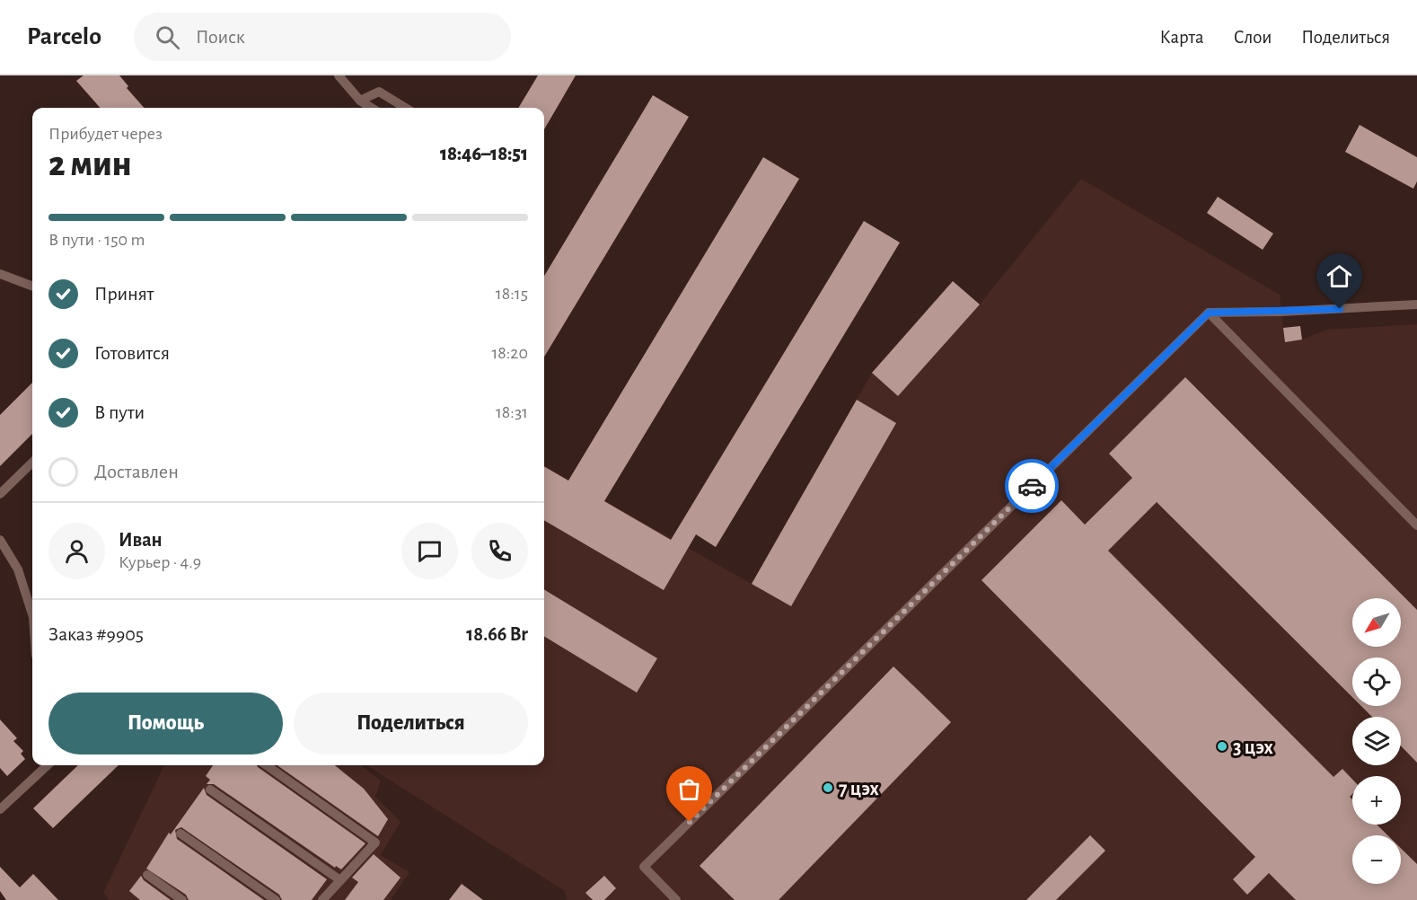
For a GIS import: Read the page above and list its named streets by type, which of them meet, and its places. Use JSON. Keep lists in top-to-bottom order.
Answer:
{
  "places": ["3 цэх", "7 цэх"],
  "north": "bottom left",
  "page": {
    "header": "Parcelo",
    "search": "Поиск",
    "nav": ["Карта", "Слои", "Поделиться"],
    "heading": ["2 мин", "Прибудет через", "18:46–18:51"],
    "panel": [
      "Иван",
      "Курьер · 4.9",
      "Заказ #9905",
      "18.66 Br"
    ],
    "bar": "В пути · 150 m",
    "list": [
      ["Принят", "18:15"],
      ["Готовится", "18:20"],
      ["В пути", "18:31"],
      "Доставлен"
    ],
    "map_buttons": ["+", "−"],
    "buttons": ["Помощь", "Поделиться"]
  }
}
